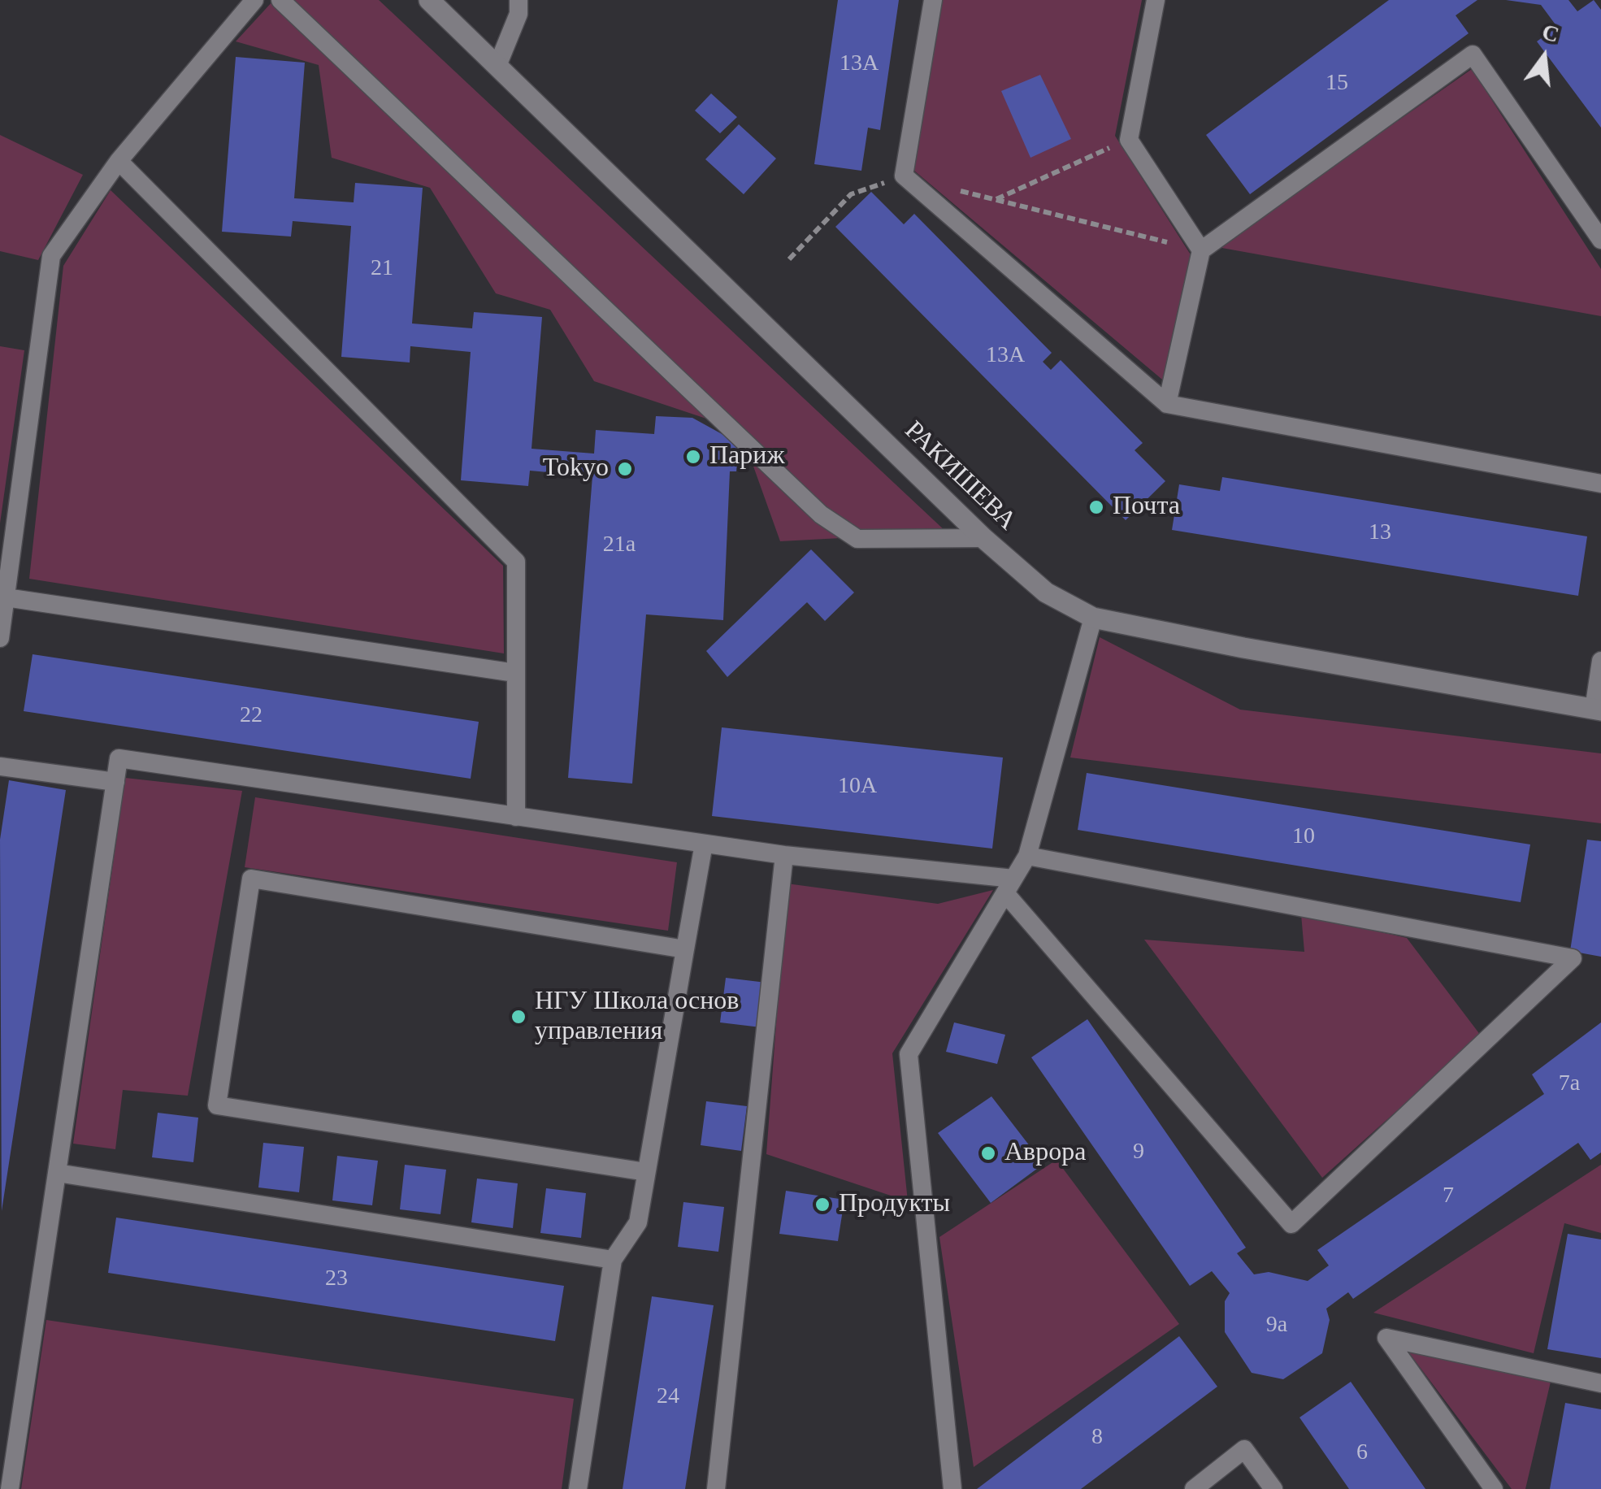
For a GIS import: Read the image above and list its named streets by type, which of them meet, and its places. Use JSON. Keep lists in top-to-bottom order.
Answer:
{
  "streets": {
    "street": ["РАКИШЕВА"]
  },
  "places": [
    "Париж",
    "Tokyo",
    "Почта",
    "НГУ Школа основ управления",
    "Аврора",
    "Продукты"
  ],
  "house_numbers": [
    "13А",
    "15",
    "21",
    "13А",
    "13",
    "21а",
    "22",
    "10А",
    "10",
    "7а",
    "9",
    "7",
    "23",
    "9а",
    "24",
    "8",
    "6"
  ],
  "north": "top"
}
